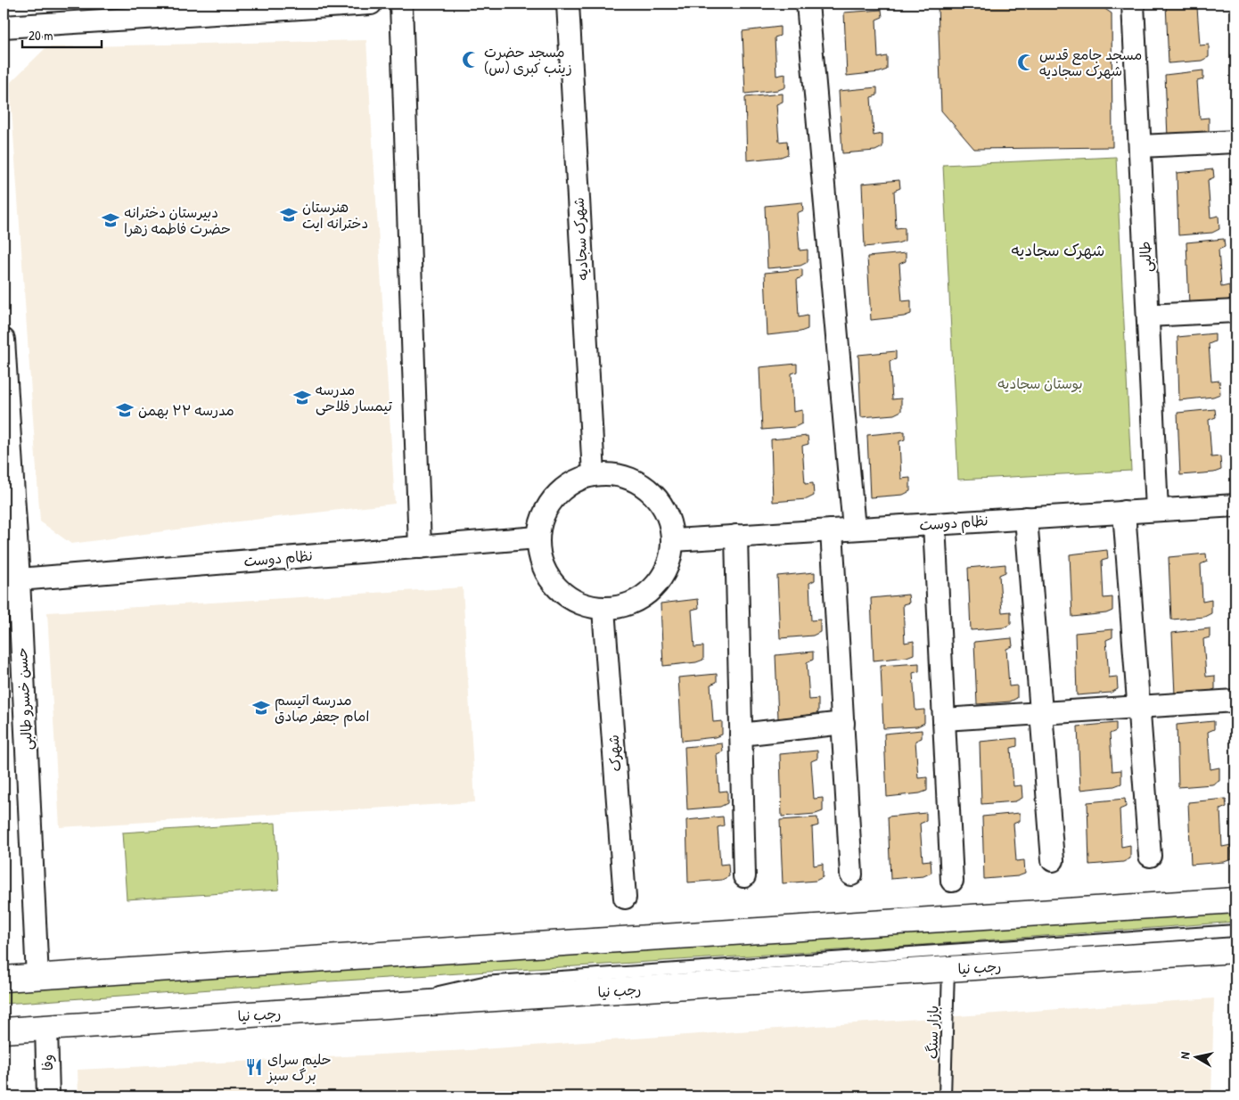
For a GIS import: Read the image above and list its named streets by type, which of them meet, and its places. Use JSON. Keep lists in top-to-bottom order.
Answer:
{
  "streets": {
    "main road": ["رجب نیا"],
    "street": [
      "شهرک سجادیه",
      "طالبی",
      "نظام دوست",
      "حسن خسرو طالبی",
      "شهرک",
      "وفا"
    ],
    "lane": ["بازار سنگ"]
  },
  "crossings": [
    ["شهرک سجادیه", "نظام دوست"],
    ["شهرک سجادیه", "شهرک"],
    ["طالبی", "نظام دوست"],
    ["نظام دوست", "حسن خسرو طالبی"],
    ["نظام دوست", "شهرک"],
    ["رجب نیا", "بازار سنگ"],
    ["رجب نیا", "وفا"]
  ],
  "districts": ["شهرک سجادیه"],
  "parks": ["بوستان سجادیه"],
  "places": {
    "mosque": ["مسجد حضرت زینب کبری (س)", "مسجد جامع قدس شهرک سجادیه"],
    "school or university": [
      "هنرستان دخترانه ایت",
      "دبیرستان دخترانه حضرت فاطمه زهرا",
      "مدرسه تیمسار فلاحی",
      "مدرسه ۲۲ بهمن",
      "مدرسه اتیسم امام جعفر صادق"
    ],
    "restaurant": ["حلیم سرای برگ سبز"]
  },
  "scale_bar": "20 m",
  "north": "left"
}
